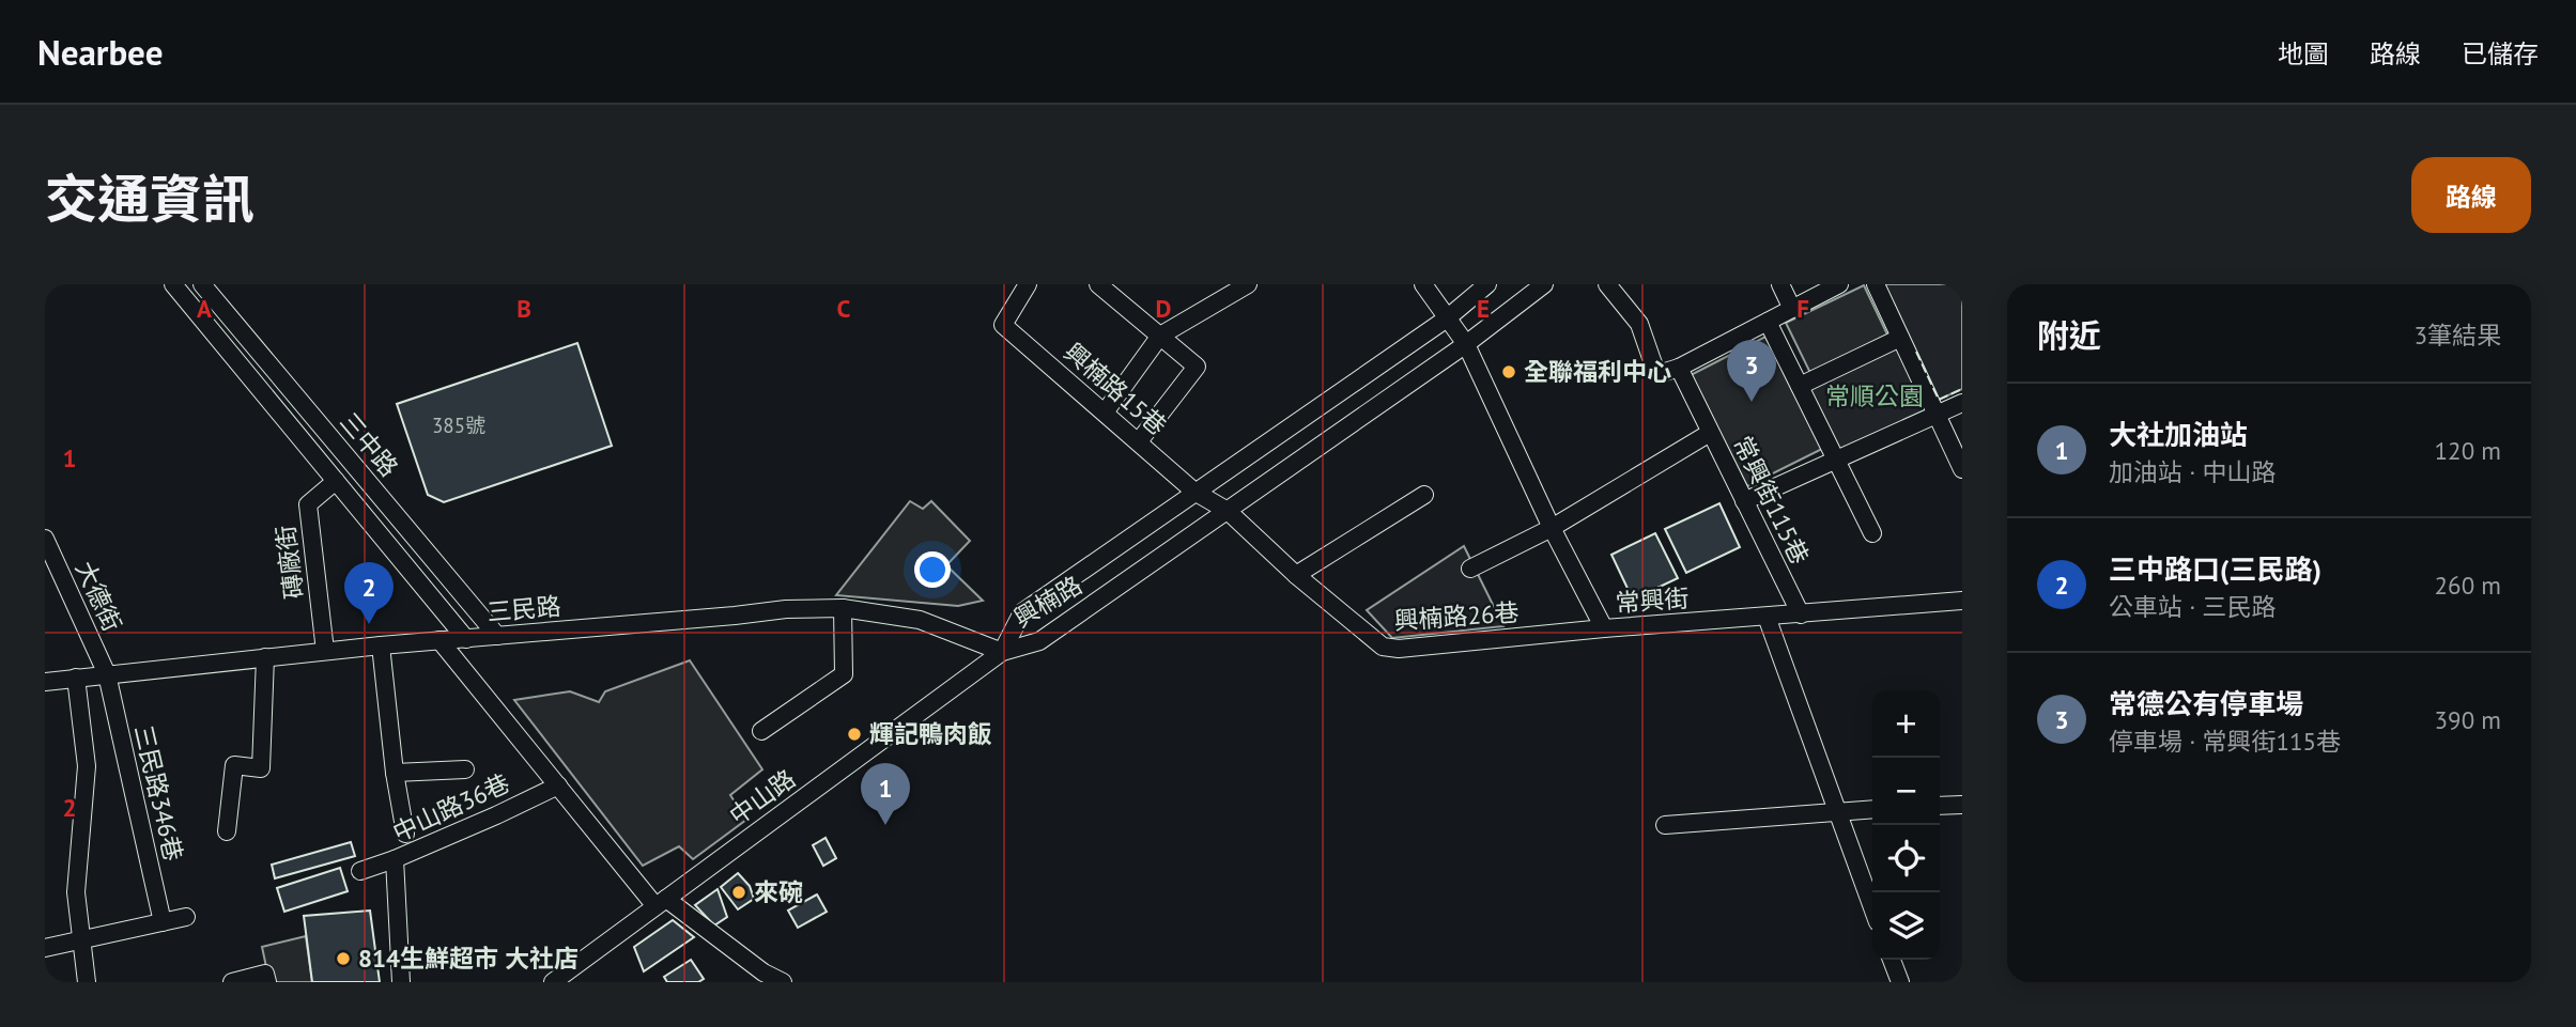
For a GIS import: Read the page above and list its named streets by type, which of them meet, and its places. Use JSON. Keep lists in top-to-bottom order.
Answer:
{
  "streets": {
    "street": [
      "興楠路15巷",
      "三中路",
      "常興街115巷",
      "磚廠街",
      "大德街",
      "常興街",
      "興楠路",
      "三民路",
      "興楠路26巷",
      "三民路346巷",
      "中山路",
      "中山路36巷"
    ]
  },
  "crossings": [
    ["興楠路15巷", "興楠路"],
    ["興楠路15巷", "興楠路26巷"],
    ["三中路", "三民路"],
    ["常興街115巷", "常興街"],
    ["磚廠街", "三民路"],
    ["大德街", "三民路"],
    ["大德街", "三民路346巷"],
    ["常興街", "興楠路"],
    ["常興街", "興楠路26巷"],
    ["興楠路", "三民路"],
    ["興楠路", "興楠路26巷"],
    ["興楠路", "中山路"],
    ["三民路", "三民路346巷"],
    ["三民路", "中山路"]
  ],
  "parks": ["常順公園"],
  "places": [
    "全聯福利中心",
    "輝記鴨肉飯",
    "來碗",
    "814生鮮超市 大社店"
  ],
  "house_numbers": ["385號"],
  "page": {
    "header": "Nearbee",
    "nav": ["地圖", "路線", "已儲存"],
    "title": "交通資訊",
    "buttons": "路線",
    "heading": ["附近", "3筆結果"],
    "pins": ["3", "2", "1"],
    "list": [
      {
        "mark": "1",
        "name": "大社加油站",
        "note": "加油站 · 中山路",
        "value": "120 m"
      },
      {
        "mark": "2",
        "name": "三中路口(三民路)",
        "note": "公車站 · 三民路",
        "value": "260 m"
      },
      {
        "mark": "3",
        "name": "常德公有停車場",
        "note": "停車場 · 常興街115巷",
        "value": "390 m"
      }
    ],
    "map_buttons": ["+", "−"]
  },
  "grid": {
    "columns": [
      "A",
      "B",
      "C",
      "D",
      "E",
      "F"
    ],
    "rows": ["1", "2"]
  }
}
